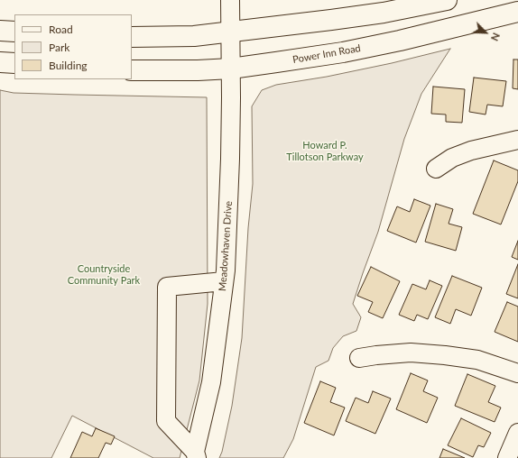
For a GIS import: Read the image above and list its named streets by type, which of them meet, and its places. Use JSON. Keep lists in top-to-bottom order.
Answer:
{
  "streets": {
    "main road": ["Power Inn Road"],
    "street": ["Meadowhaven Drive"]
  },
  "crossings": [
    ["Power Inn Road", "Meadowhaven Drive"]
  ],
  "parks": ["Howard P. Tillotson Parkway", "Countryside Community Park"],
  "legend": ["Road", "Park", "Building"],
  "north": "bottom right"
}
